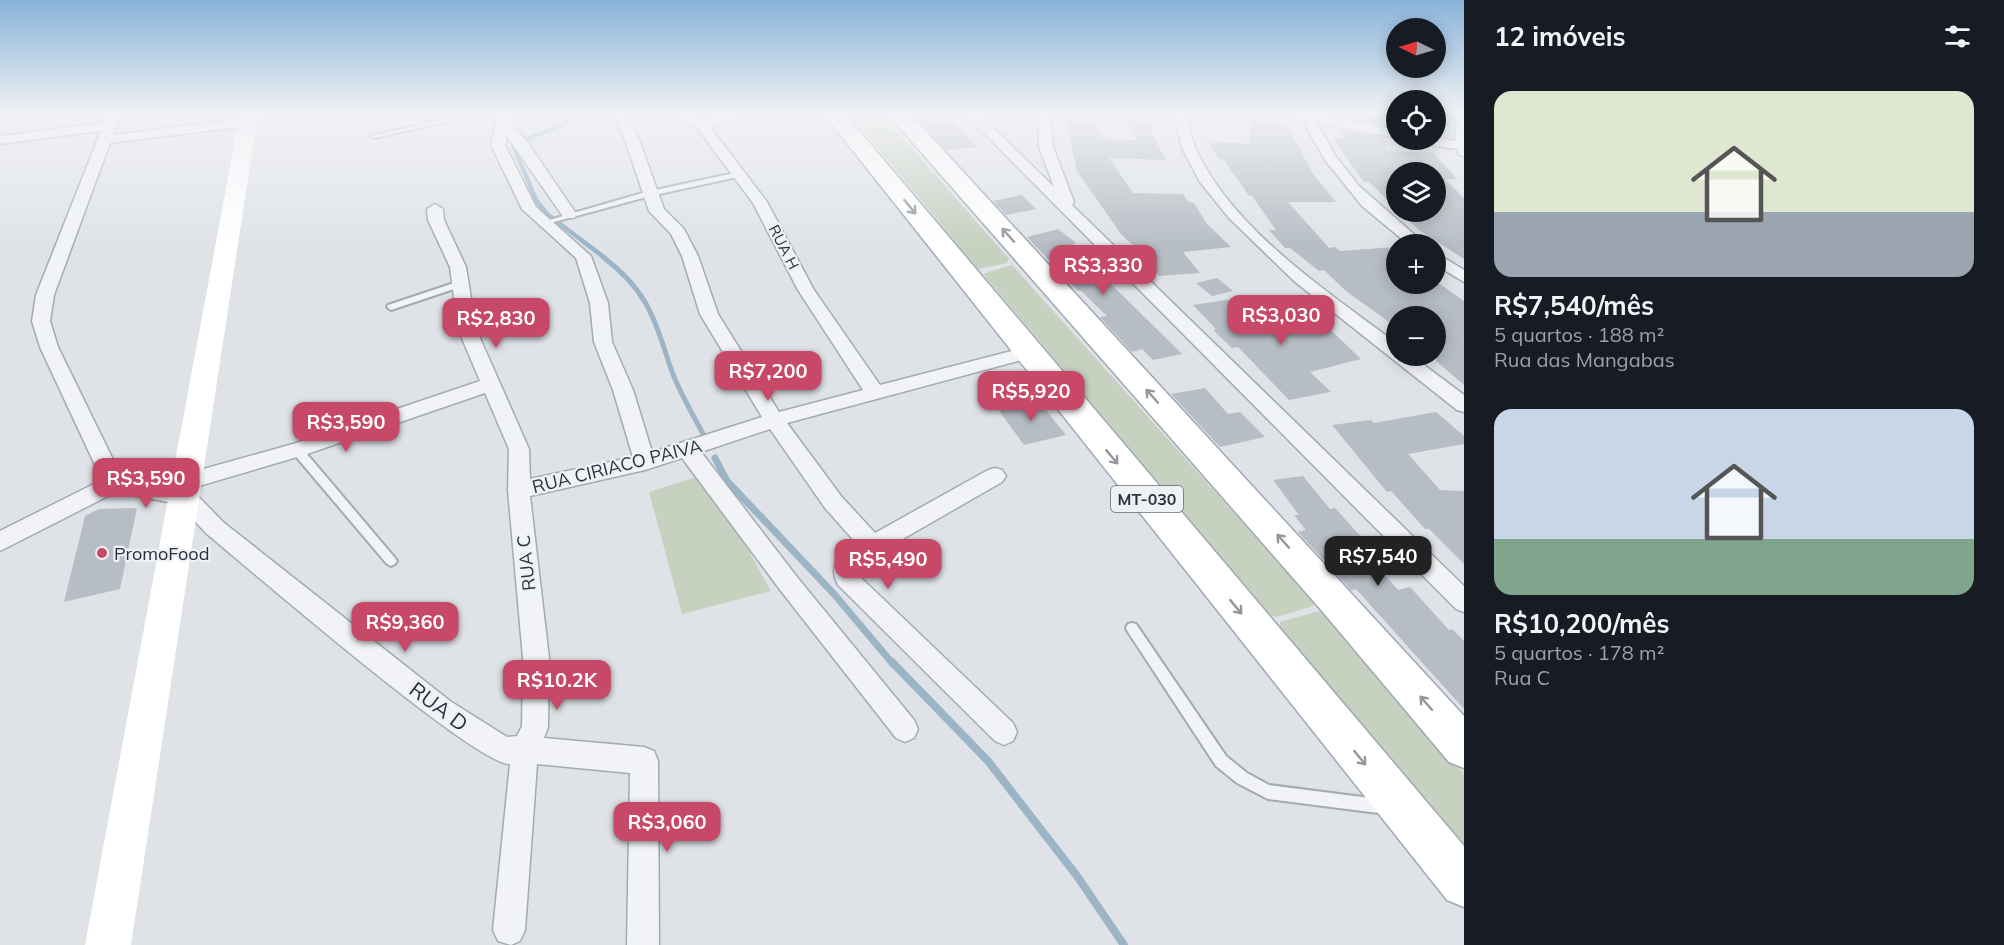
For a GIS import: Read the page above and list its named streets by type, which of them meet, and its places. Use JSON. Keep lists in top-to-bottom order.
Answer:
{
  "streets": {
    "main road": ["MT-030"],
    "street": [
      "RUA H",
      "RUA CIRIACO PAIVA",
      "RUA C",
      "RUA D"
    ]
  },
  "crossings": [
    ["RUA H", "RUA CIRIACO PAIVA"],
    ["RUA CIRIACO PAIVA", "MT-030"],
    ["RUA CIRIACO PAIVA", "RUA C"],
    ["RUA C", "RUA D"]
  ],
  "places": ["PromoFood"],
  "north": "left",
  "page": {
    "heading": "12 imóveis",
    "map_buttons": ["+", "−"],
    "list": [
      {
        "name": "R$7,540/mês",
        "note": "5 quartos · 188 m² · Rua das Mangabas"
      },
      {
        "name": "R$10,200/mês",
        "note": "5 quartos · 178 m² · Rua C"
      }
    ],
    "price": [
      "R$3,330",
      "R$3,030",
      "R$2,830",
      "R$7,200",
      "R$5,920",
      "R$3,590",
      "R$3,590",
      "R$7,540",
      "R$5,490",
      "R$9,360",
      "R$10.2K",
      "R$3,060"
    ]
  }
}
